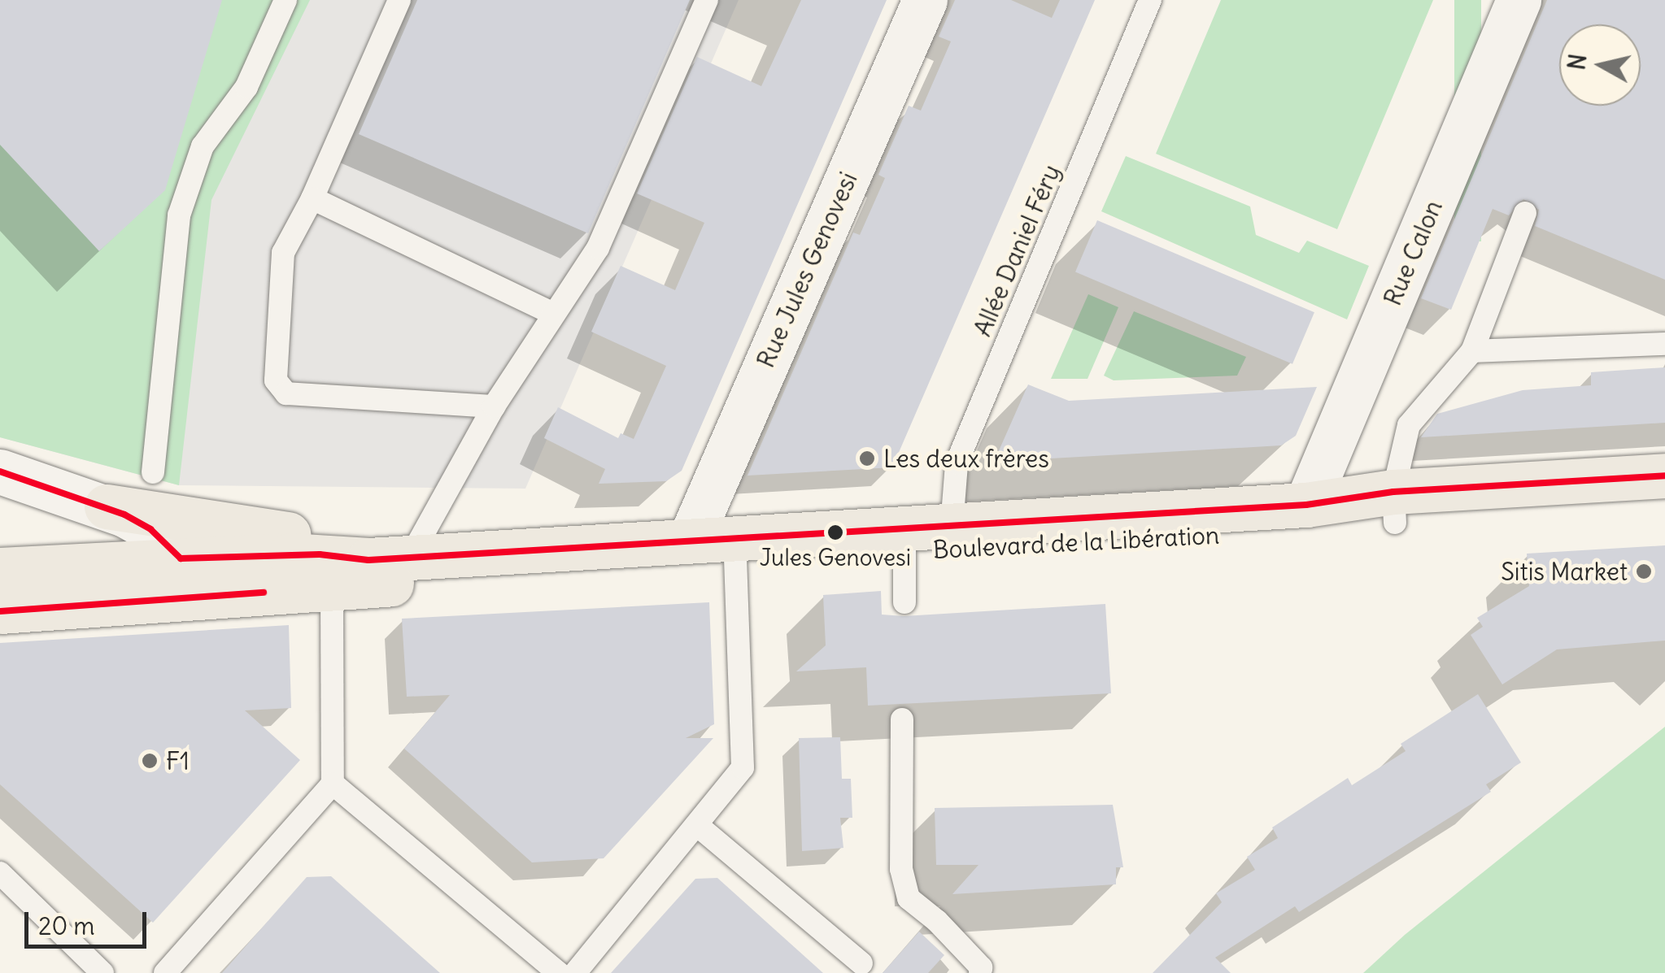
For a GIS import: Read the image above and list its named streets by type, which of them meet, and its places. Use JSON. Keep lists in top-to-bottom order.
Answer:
{
  "streets": {
    "main road": ["Boulevard de la Libération"],
    "street": ["Rue Calon", "Rue Jules Genovesi"],
    "lane": ["Allée Daniel Féry"]
  },
  "crossings": [
    ["Allée Daniel Féry", "Boulevard de la Libération"],
    ["Rue Calon", "Boulevard de la Libération"],
    ["Rue Jules Genovesi", "Boulevard de la Libération"]
  ],
  "places": [
    "Les deux frères",
    "Jules Genovesi",
    "Sitis Market",
    "F1"
  ],
  "scale_bar": "20 m",
  "north": "left"
}
